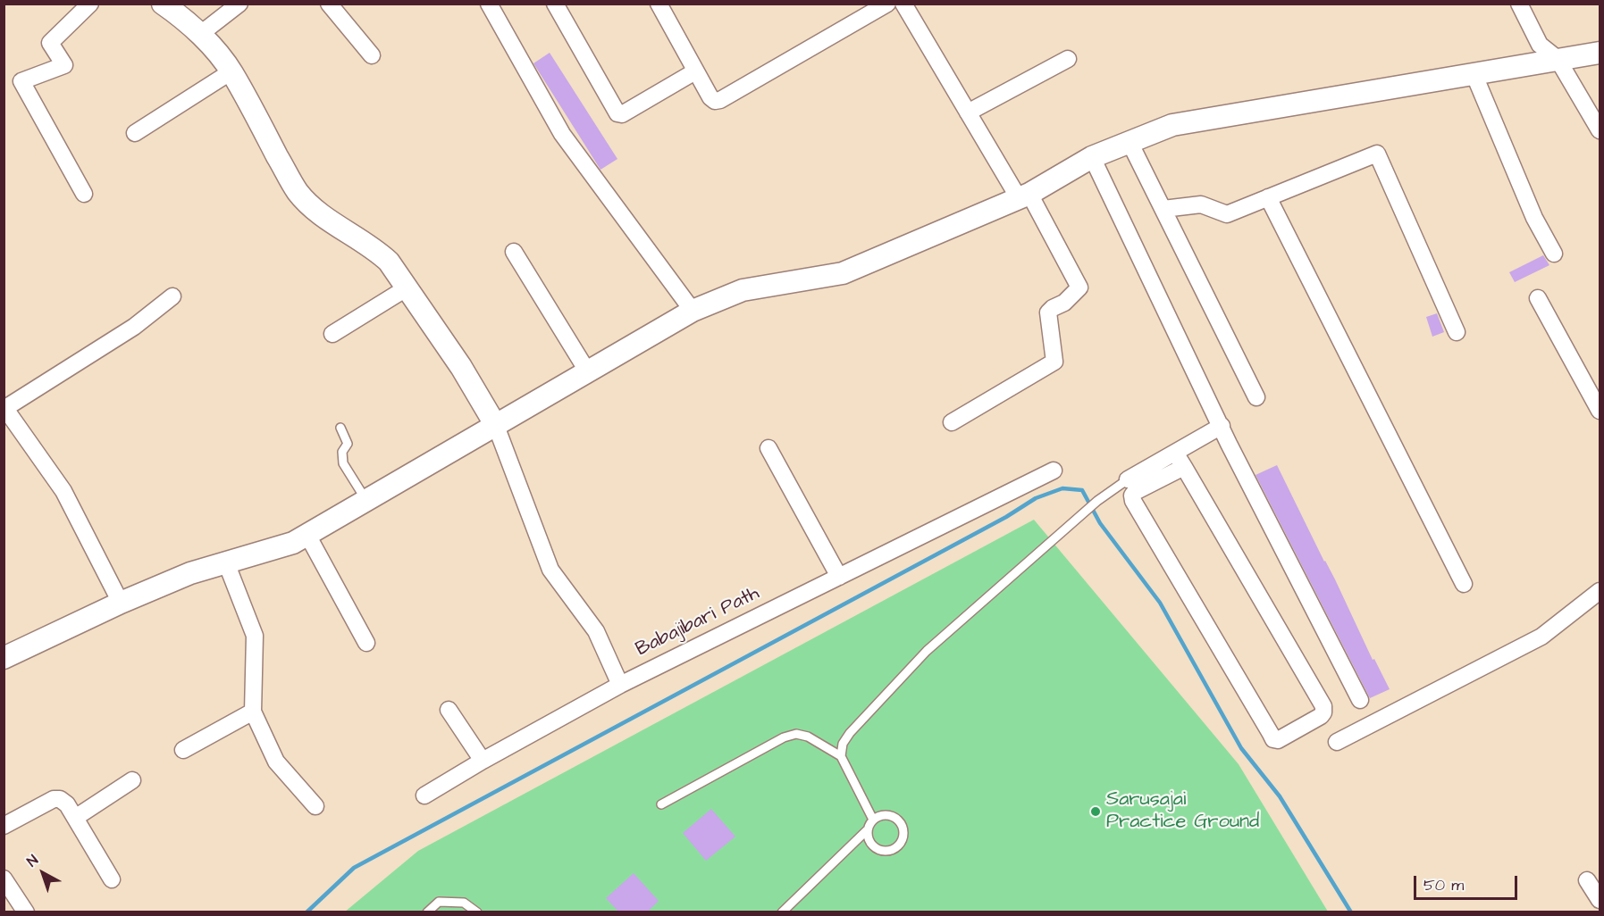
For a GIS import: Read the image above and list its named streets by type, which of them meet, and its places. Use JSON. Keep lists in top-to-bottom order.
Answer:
{
  "streets": {
    "street": ["Babajibari Path"]
  },
  "places": ["Sarusajai Practice Ground"],
  "scale_bar": "50 m",
  "north": "top left"
}
